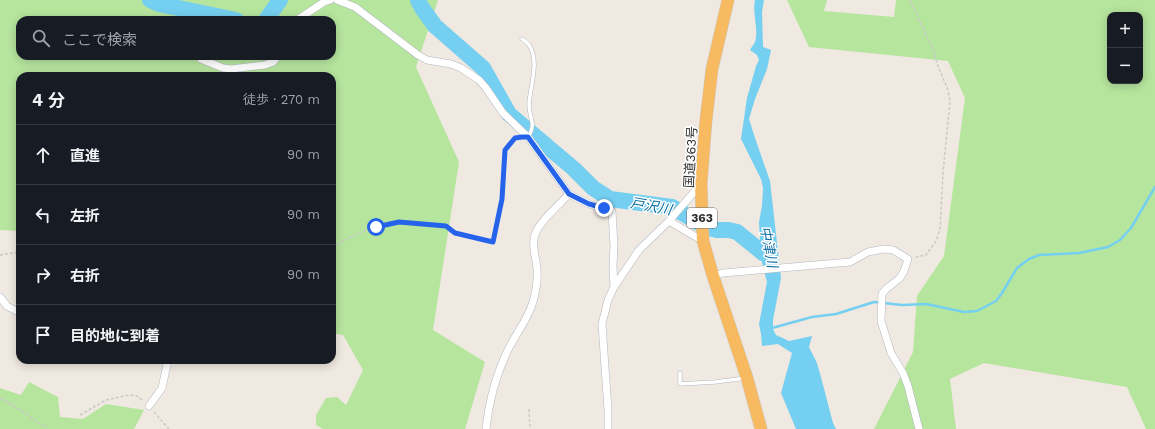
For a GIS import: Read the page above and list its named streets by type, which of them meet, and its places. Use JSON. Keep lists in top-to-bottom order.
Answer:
{
  "streets": {
    "highway": ["国道363号", "363"]
  },
  "water": ["戸沢川", "中津川"],
  "page": {
    "map_buttons": ["+", "−"],
    "search": "ここで検索",
    "heading": ["4 分", "徒歩 · 270 m"],
    "list": [
      ["直進", "90 m"],
      ["左折", "90 m"],
      ["右折", "90 m"],
      "目的地に到着"
    ]
  }
}
